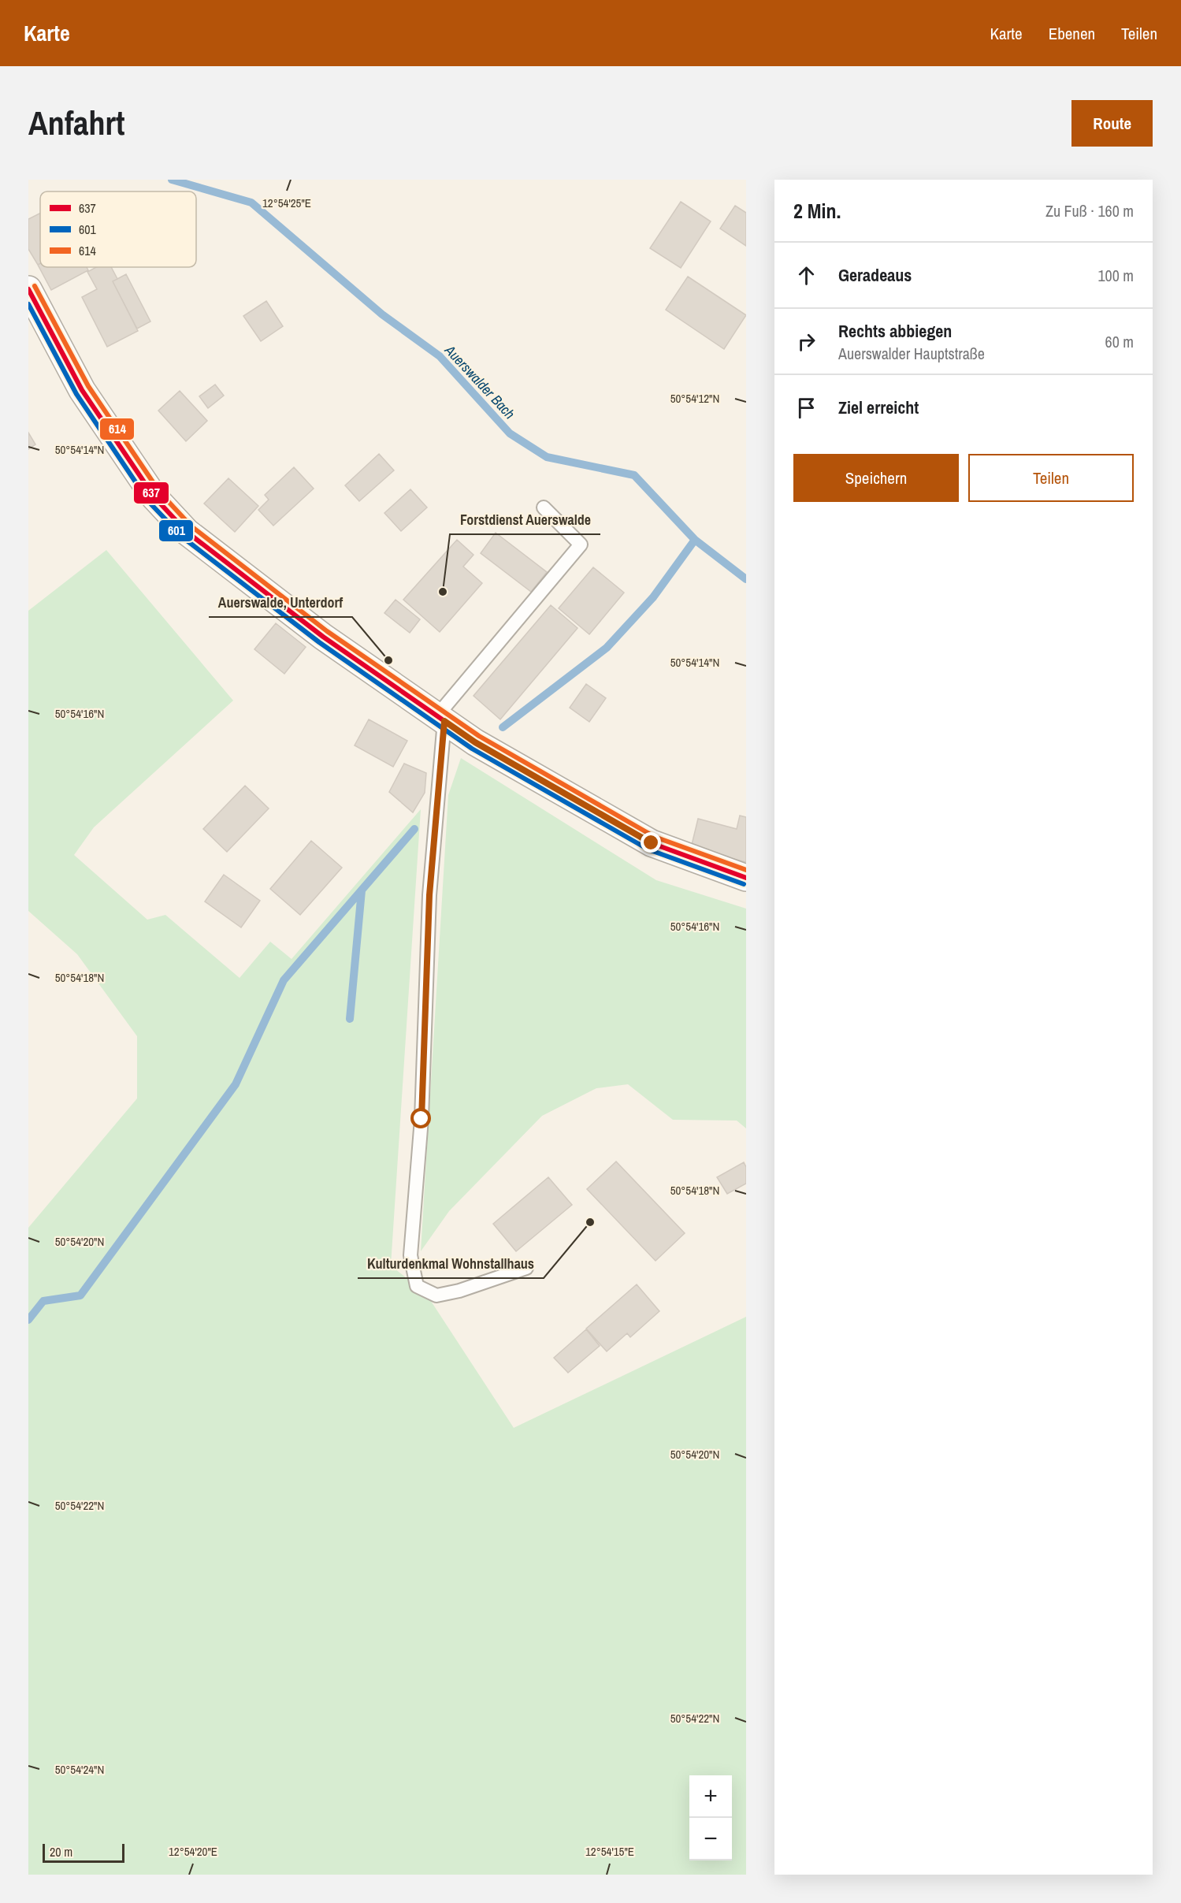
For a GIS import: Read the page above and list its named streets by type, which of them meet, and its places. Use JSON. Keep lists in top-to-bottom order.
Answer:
{
  "water": ["Auerswalder Bach"],
  "places": ["Forstdienst Auerswalde", "Auerswalde, Unterdorf", "Kulturdenkmal Wohnstallhaus"],
  "lines": ["transit line 614", "transit line 637", "transit line 601"],
  "legend": ["637", "601", "614"],
  "scale_bar": "20 m",
  "page": {
    "header": "Karte",
    "nav": ["Karte", "Ebenen", "Teilen"],
    "buttons": [
      "Route",
      ["Speichern", "Teilen"]
    ],
    "title": "Anfahrt",
    "heading": ["2 Min.", "Zu Fuß · 160 m"],
    "list": [
      ["Geradeaus", "100 m"],
      ["Rechts abbiegen", "Auerswalder Hauptstraße", "60 m"],
      "Ziel erreicht"
    ],
    "map_buttons": ["+", "−"],
    "scale": "20 m"
  },
  "coordinates": [
    "12°54'25\"E",
    "50°54'12\"N",
    "50°54'14\"N",
    "50°54'16\"N",
    "50°54'18\"N",
    "50°54'20\"N",
    "50°54'22\"N",
    "50°54'24\"N",
    "12°54'20\"E",
    "12°54'15\"E"
  ]
}
